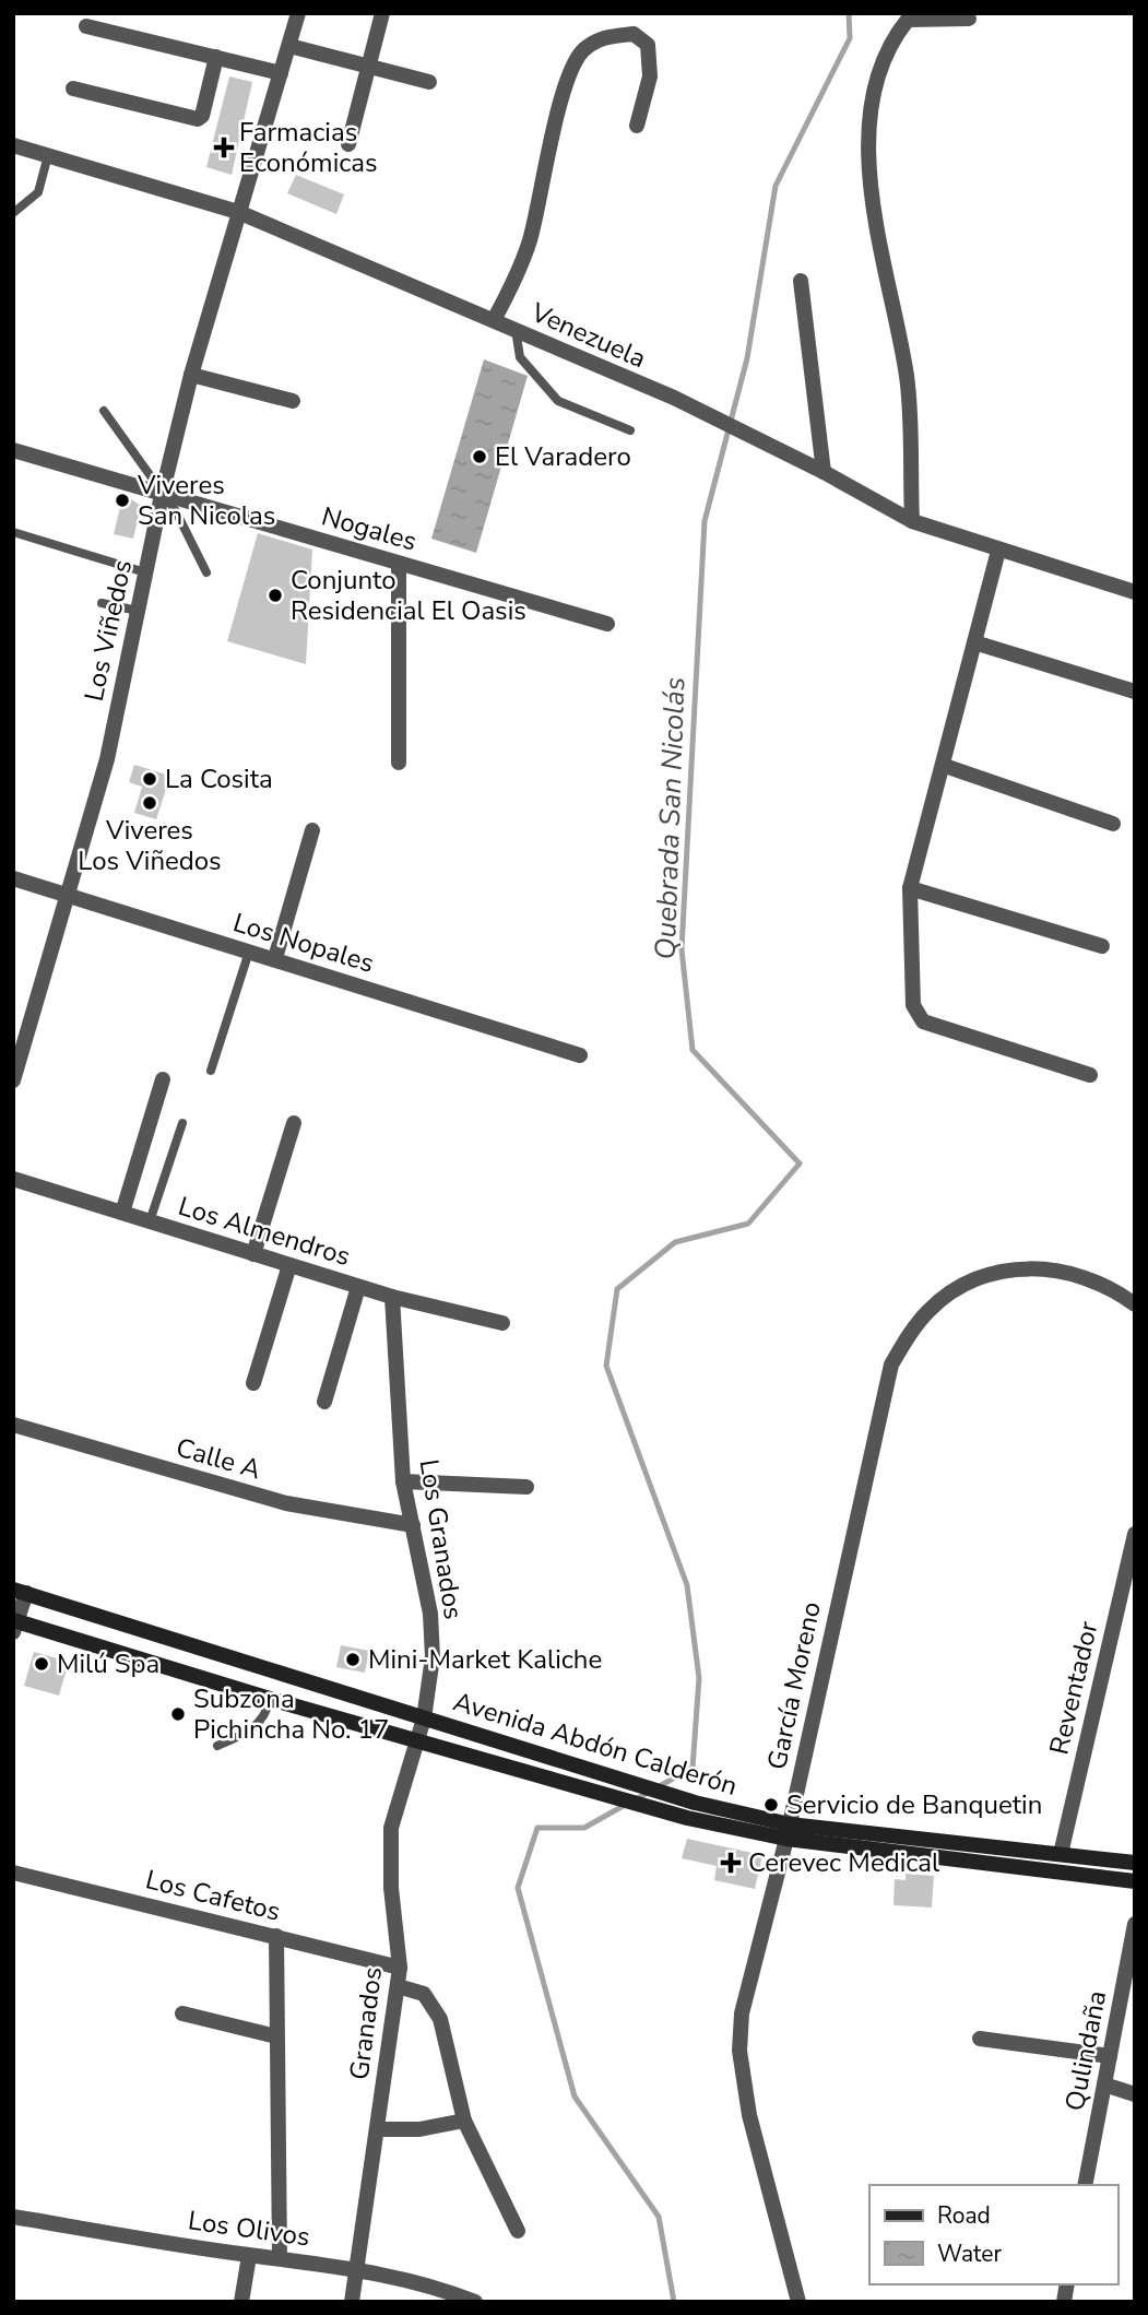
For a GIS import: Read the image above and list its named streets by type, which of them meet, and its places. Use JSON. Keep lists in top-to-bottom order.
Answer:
{
  "streets": {
    "main road": ["Avenida Abdón Calderón"],
    "street": [
      "Venezuela",
      "Nogales",
      "Los Viñedos",
      "Los Nopales",
      "Los Almendros",
      "Calle A",
      "Los Granados",
      "García Moreno",
      "Reventador",
      "Los Cafetos",
      "Granados",
      "Qulindaña",
      "Los Olivos"
    ]
  },
  "crossings": [
    ["Venezuela", "Los Viñedos"],
    ["Nogales", "Los Viñedos"],
    ["Los Viñedos", "Los Nopales"],
    ["Los Almendros", "Los Granados"],
    ["Calle A", "Los Granados"],
    ["Los Granados", "Avenida Abdón Calderón"],
    ["Los Granados", "Granados"],
    ["García Moreno", "Avenida Abdón Calderón"],
    ["Reventador", "Avenida Abdón Calderón"],
    ["Avenida Abdón Calderón", "Granados"],
    ["Los Cafetos", "Granados"],
    ["Granados", "Los Olivos"]
  ],
  "water": ["Quebrada San Nicolás"],
  "places": {
    "health": ["Farmacias Económicas", "Cerevec Medical"],
    "other": [
      "El Varadero",
      "Viveres San Nicolas",
      "Conjunto Residencial El Oasis",
      "La Cosita",
      "Viveres Los Viñedos",
      "Mini-Market Kaliche",
      "Milú Spa",
      "Subzona Pichincha No. 17",
      "Servicio de Banquetin"
    ]
  },
  "legend": ["Road", "Water"]
}
